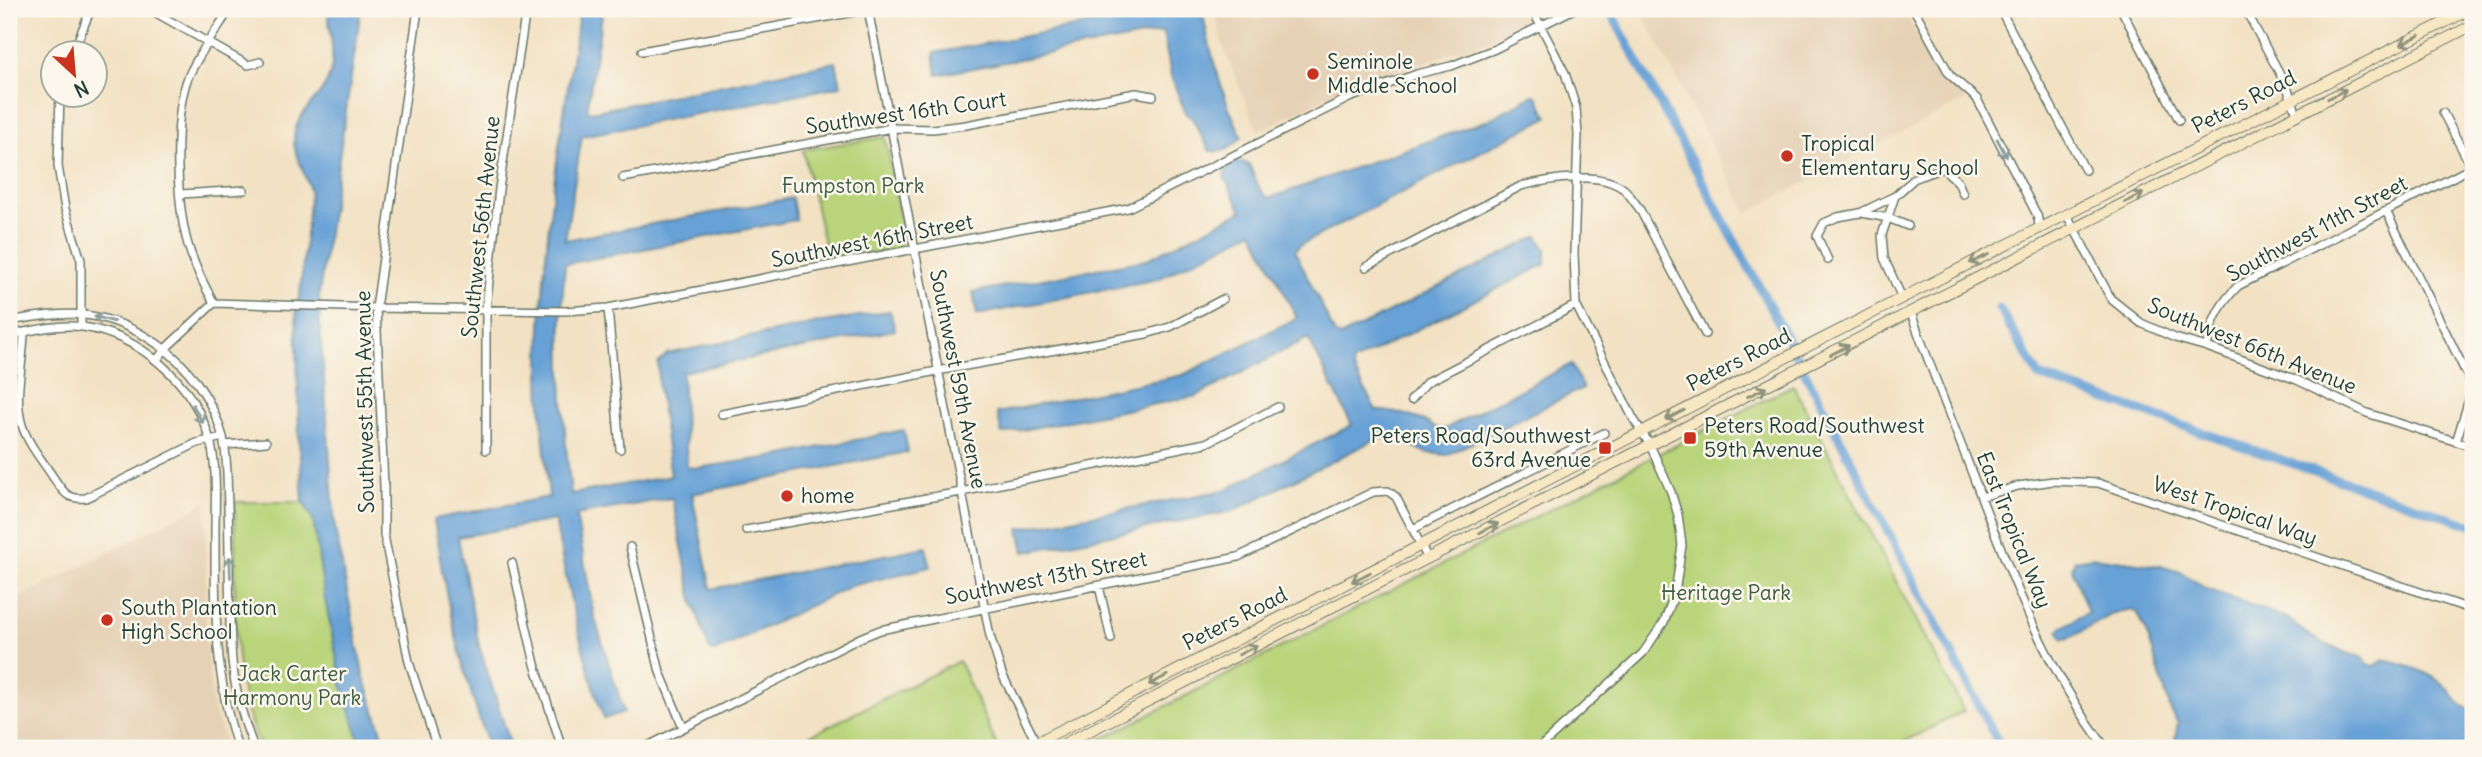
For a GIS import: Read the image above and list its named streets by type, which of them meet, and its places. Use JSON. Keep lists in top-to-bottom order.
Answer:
{
  "streets": {
    "main road": ["Peters Road"],
    "street": [
      "Southwest 16th Court",
      "Southwest 56th Avenue",
      "Southwest 11th Street",
      "Southwest 16th Street",
      "Southwest 66th Avenue",
      "Southwest 59th Avenue",
      "Southwest 55th Avenue",
      "West Tropical Way",
      "East Tropical Way",
      "Southwest 13th Street"
    ]
  },
  "crossings": [
    ["Peters Road", "Southwest 66th Avenue"],
    ["Peters Road", "Southwest 59th Avenue"],
    ["Peters Road", "East Tropical Way"],
    ["Peters Road", "Southwest 13th Street"],
    ["Southwest 16th Court", "Southwest 59th Avenue"],
    ["Southwest 56th Avenue", "Southwest 16th Street"],
    ["Southwest 11th Street", "Southwest 66th Avenue"],
    ["Southwest 16th Street", "Southwest 59th Avenue"],
    ["Southwest 16th Street", "Southwest 55th Avenue"],
    ["Southwest 59th Avenue", "Southwest 13th Street"],
    ["West Tropical Way", "East Tropical Way"]
  ],
  "parks": ["Fumpston Park", "Heritage Park", "Jack Carter Harmony Park"],
  "places": {
    "other": [
      "Seminole Middle School",
      "Tropical Elementary School",
      "home",
      "South Plantation High School"
    ],
    "transit": ["Peters Road/Southwest 59th Avenue", "Peters Road/Southwest 63rd Avenue"]
  },
  "north": "bottom right"
}
